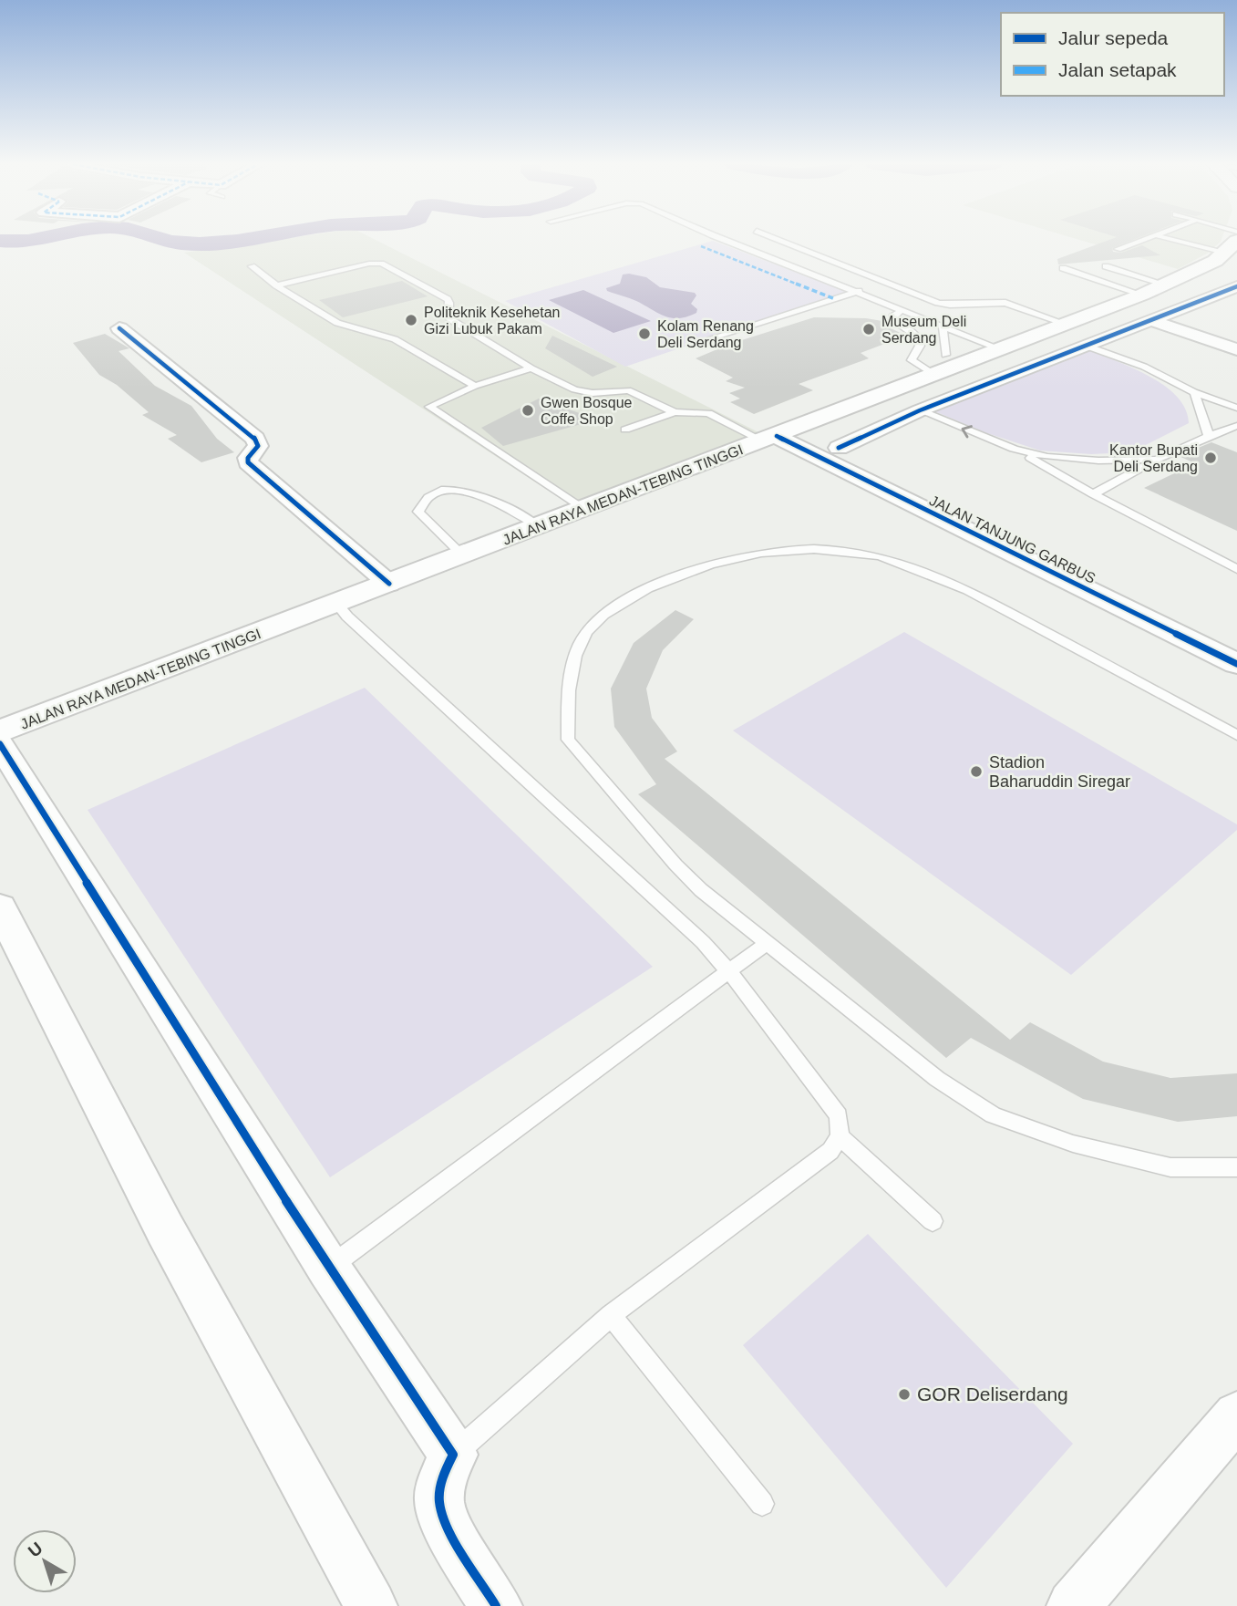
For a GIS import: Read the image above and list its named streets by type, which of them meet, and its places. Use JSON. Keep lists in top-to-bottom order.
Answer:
{
  "streets": {
    "main road": ["JALAN RAYA MEDAN-TEBING TINGGI", "JALAN TANJUNG GARBUS"]
  },
  "crossings": [
    ["JALAN RAYA MEDAN-TEBING TINGGI", "JALAN TANJUNG GARBUS"]
  ],
  "places": [
    "Politeknik Kesehetan Gizi Lubuk Pakam",
    "Museum Deli Serdang",
    "Kolam Renang Deli Serdang",
    "Gwen Bosque Coffe Shop",
    "Kantor Bupati Deli Serdang",
    "Stadion Baharuddin Siregar",
    "GOR Deliserdang"
  ],
  "legend": ["Jalur sepeda", "Jalan setapak"],
  "north": "top left"
}
